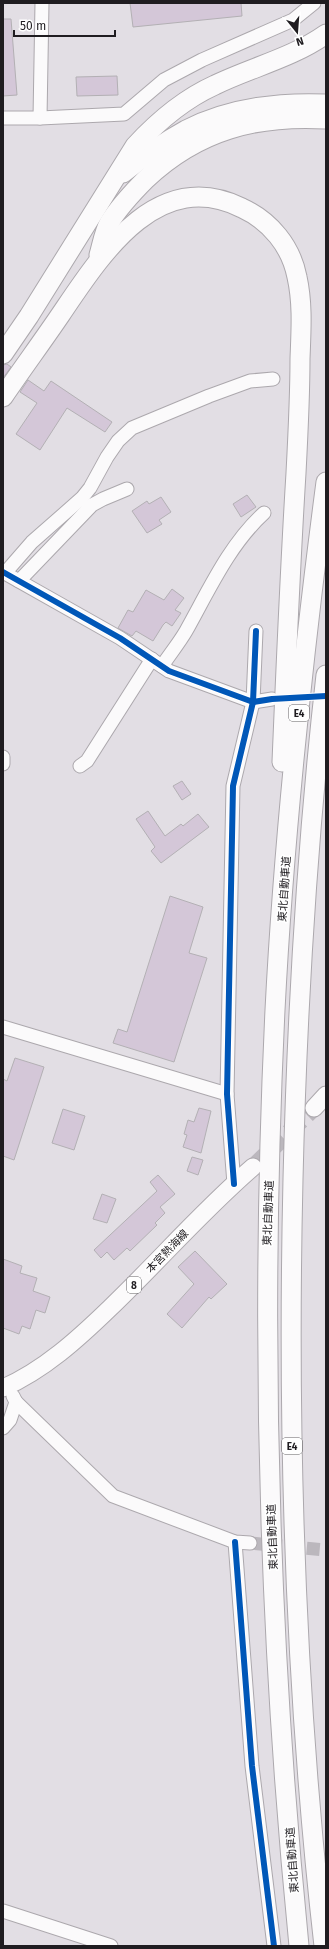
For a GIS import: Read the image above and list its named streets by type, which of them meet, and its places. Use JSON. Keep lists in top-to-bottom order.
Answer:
{
  "streets": {
    "highway": ["E4", "東北自動車道"],
    "main road": ["本宮熱海線", "8"]
  },
  "scale_bar": "50 m",
  "north": "bottom"
}
